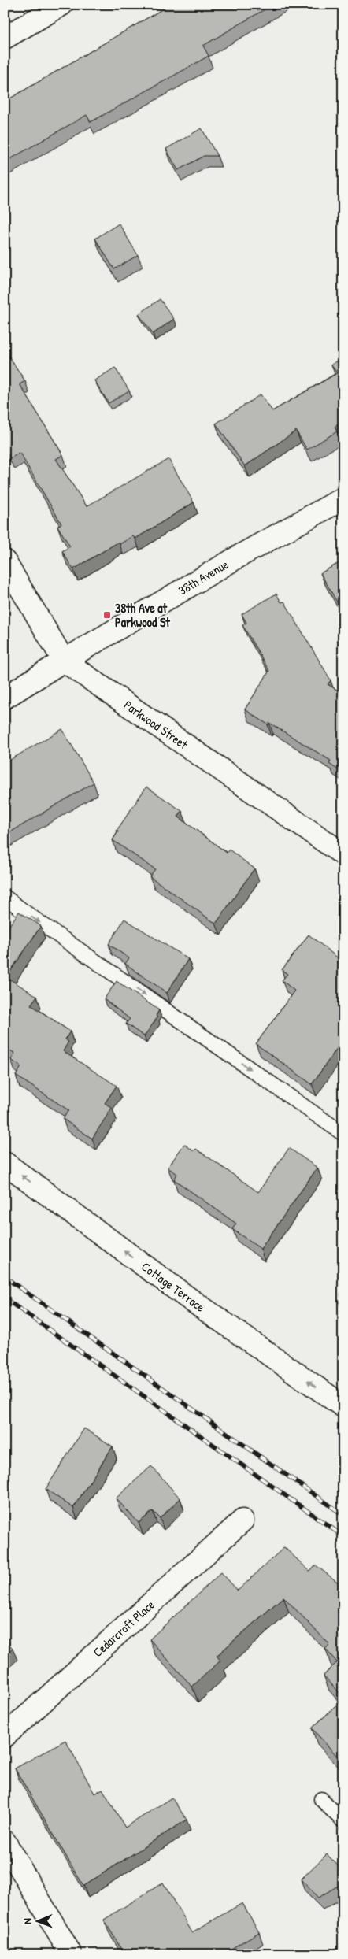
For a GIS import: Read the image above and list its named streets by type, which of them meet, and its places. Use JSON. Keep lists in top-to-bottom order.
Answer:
{
  "streets": {
    "street": [
      "38th Avenue",
      "Parkwood Street",
      "Cottage Terrace",
      "Cedarcroft Place"
    ]
  },
  "crossings": [
    ["38th Avenue", "Parkwood Street"]
  ],
  "one_way": ["Cottage Terrace"],
  "places": {
    "transit": ["38th Ave at Parkwood St"]
  },
  "north": "left"
}
